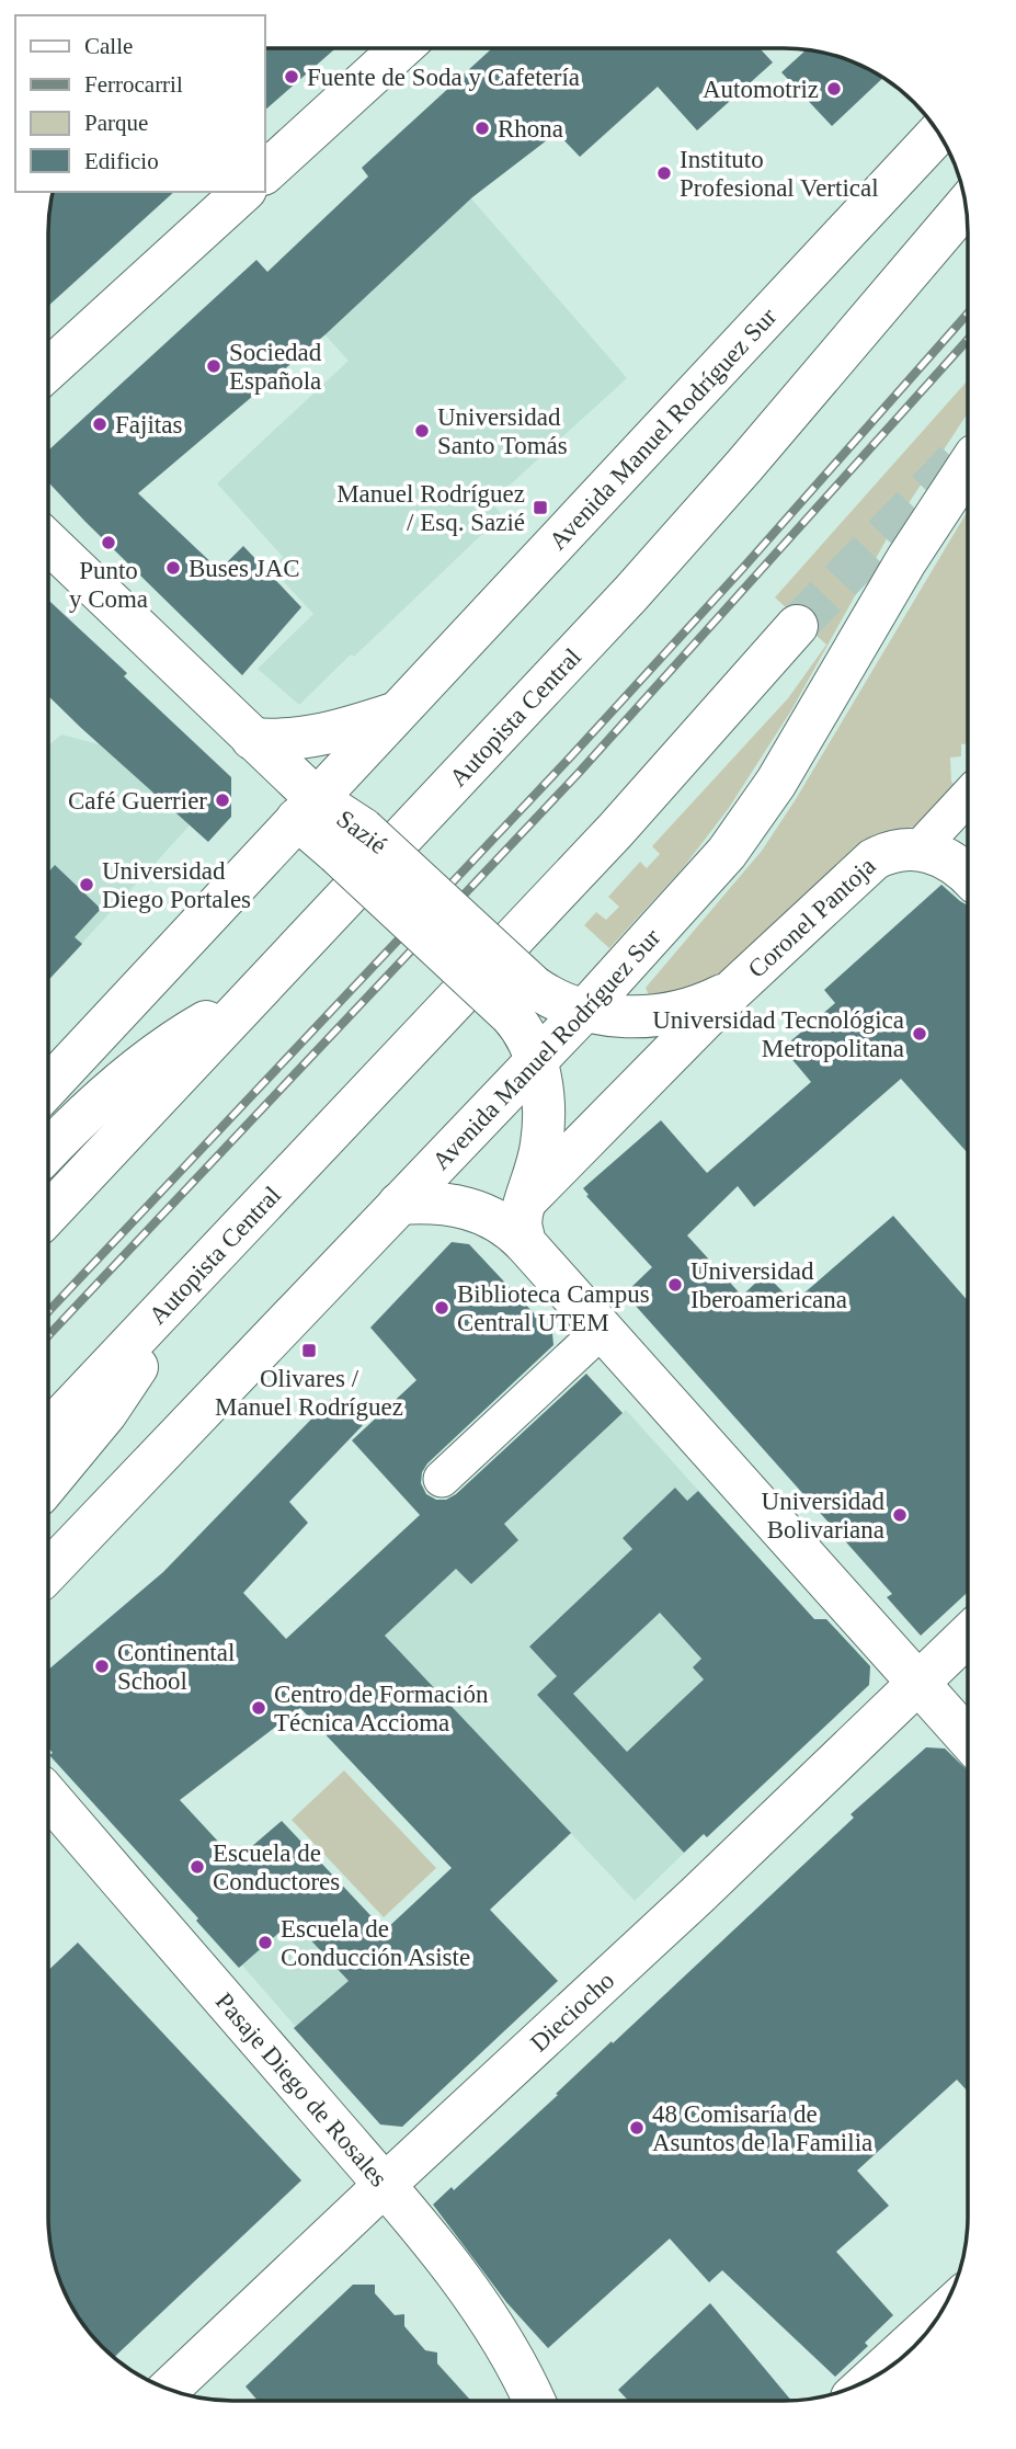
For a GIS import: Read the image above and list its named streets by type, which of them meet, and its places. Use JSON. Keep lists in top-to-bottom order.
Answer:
{
  "streets": {
    "main road": [
      "Avenida Manuel Rodríguez Sur",
      "Autopista Central",
      "Sazié",
      "Coronel Pantoja",
      "Dieciocho",
      "Pasaje Diego de Rosales"
    ]
  },
  "crossings": [
    ["Avenida Manuel Rodríguez Sur", "Sazié"],
    ["Sazié", "Coronel Pantoja"],
    ["Dieciocho", "Pasaje Diego de Rosales"]
  ],
  "places": {
    "other": [
      "Fuente de Soda y Cafetería",
      "Automotriz",
      "Rhona",
      "Instituto Profesional Vertical",
      "Sociedad Española",
      "Fajitas",
      "Universidad Santo Tomás",
      "Punto y Coma",
      "Buses JAC",
      "Café Guerrier",
      "Universidad Diego Portales",
      "Universidad Tecnológica Metropolitana",
      "Universidad Iberoamericana",
      "Biblioteca Campus Central UTEM",
      "Universidad Bolivariana",
      "Continental School",
      "Centro de Formación Técnica Accioma",
      "Escuela de Conductores",
      "Escuela de Conducción Asiste",
      "48 Comisaría de Asuntos de la Familia"
    ],
    "transit": ["Manuel Rodríguez / Esq. Sazié", "Olivares / Manuel Rodríguez"]
  },
  "legend": [
    "Calle",
    "Ferrocarril",
    "Parque",
    "Edificio"
  ]
}
